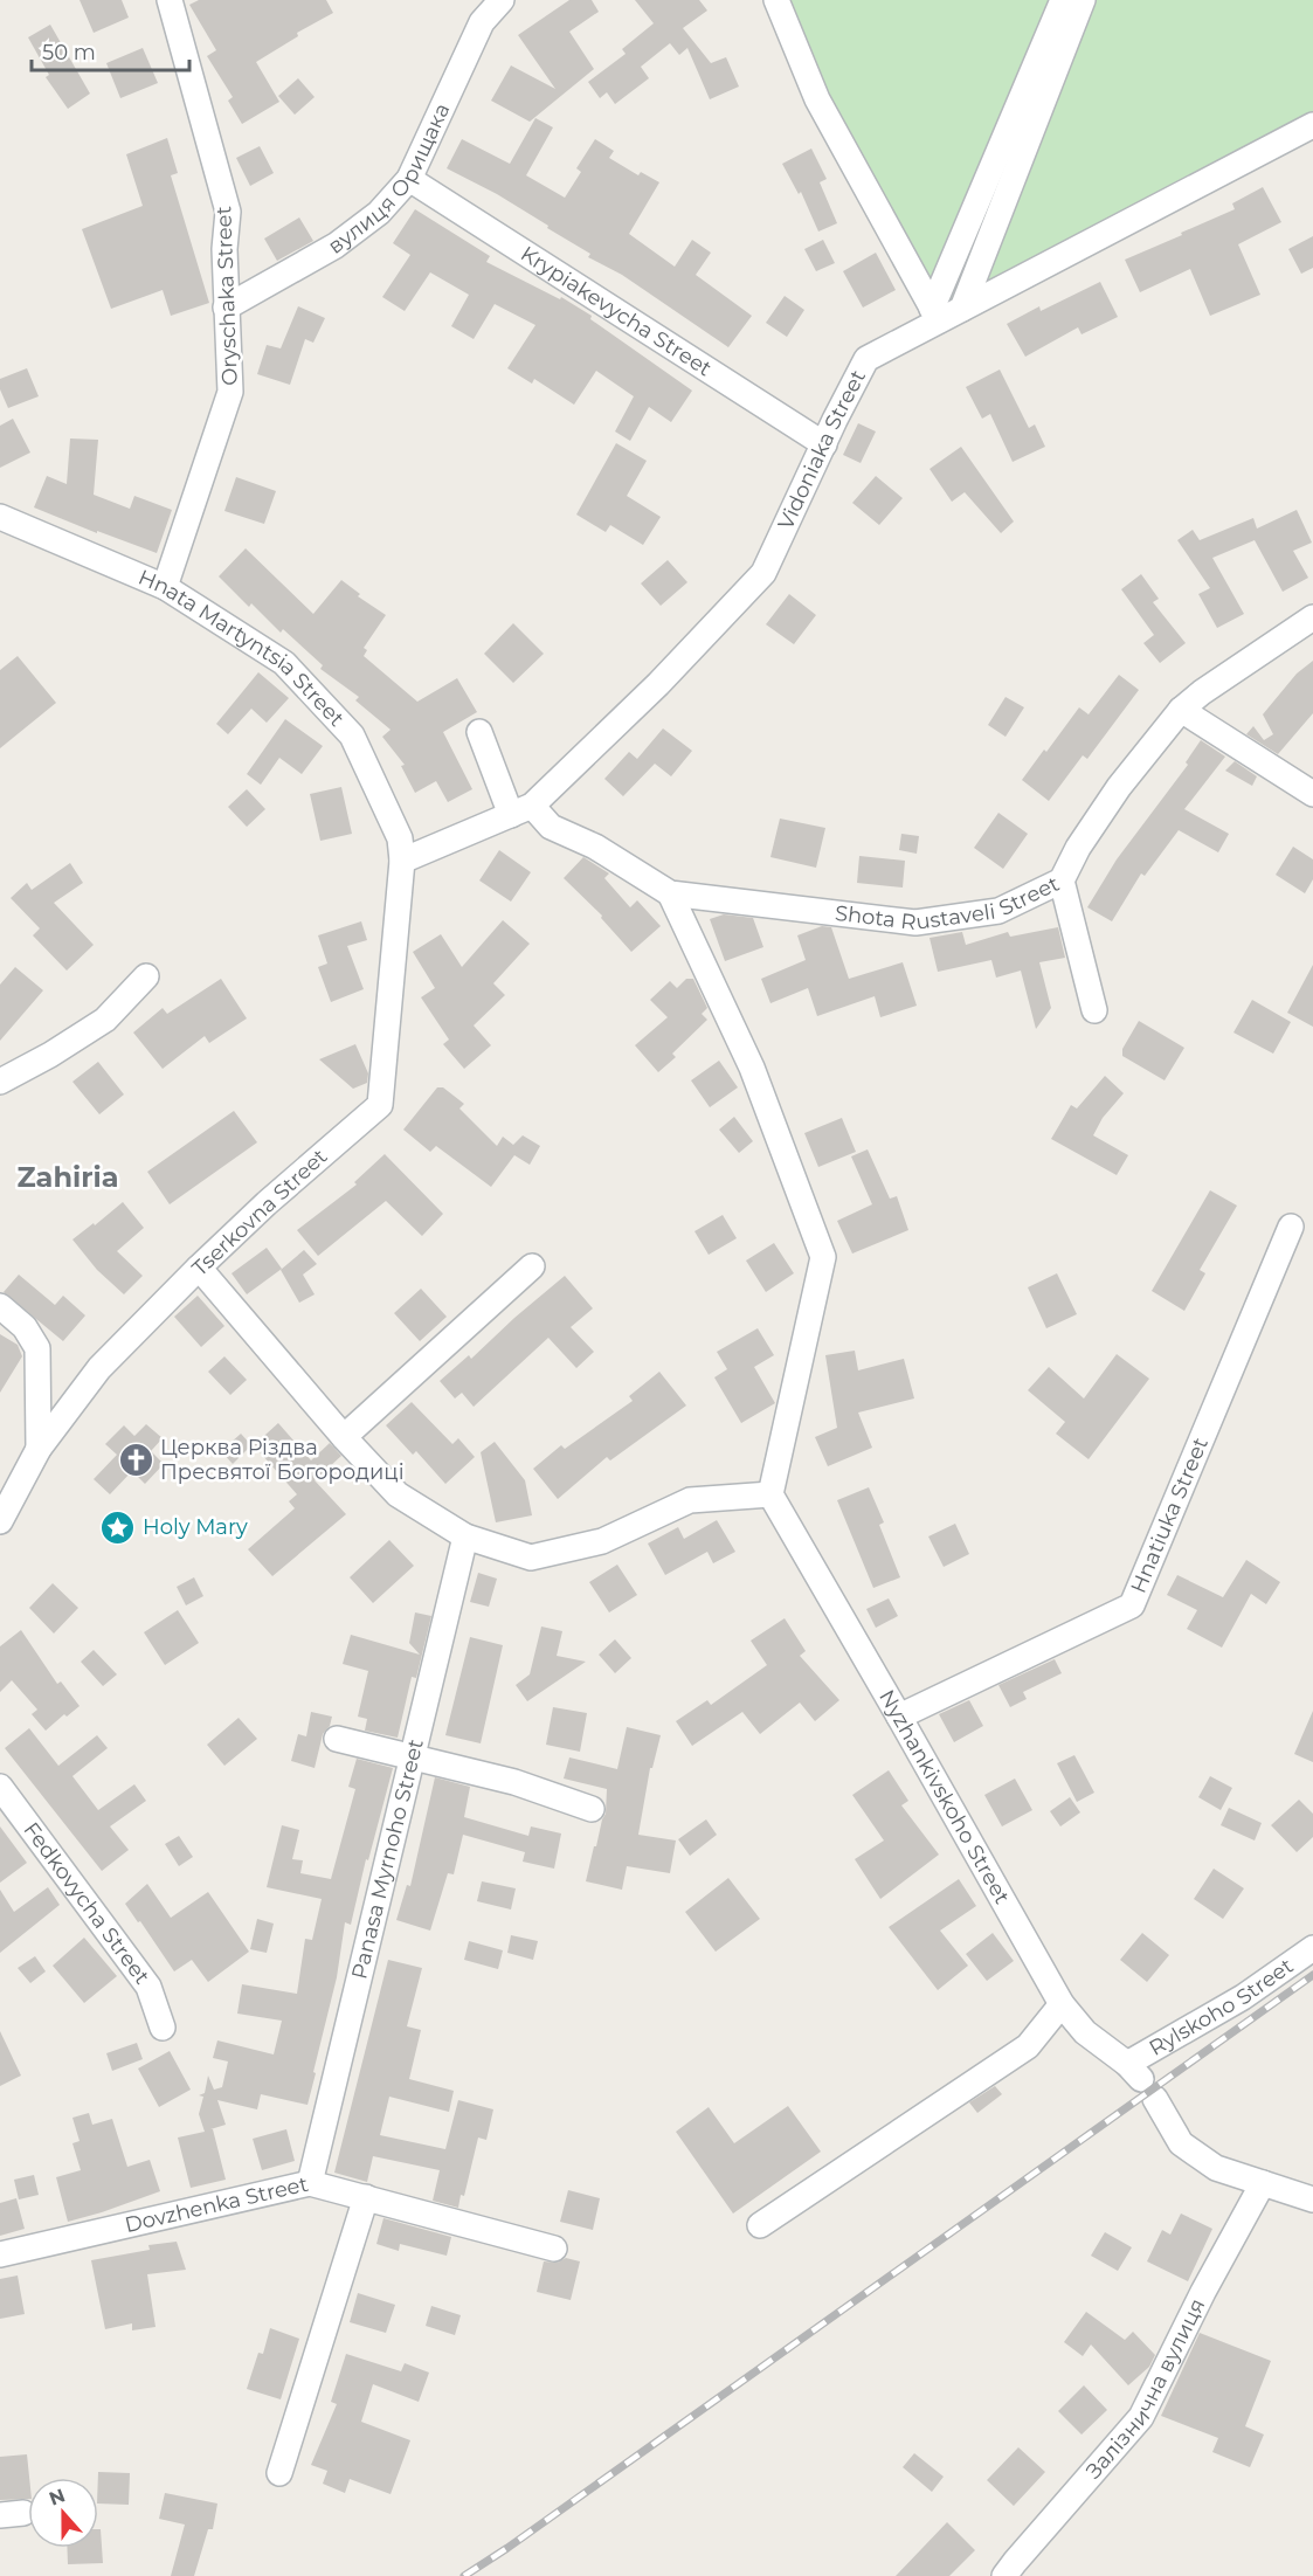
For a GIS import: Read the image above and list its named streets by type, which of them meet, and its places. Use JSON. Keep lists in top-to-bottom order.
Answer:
{
  "streets": {
    "street": [
      "вулиця Орищака",
      "Oryschaka Street",
      "Krypiakevycha Street",
      "Vidoniaka Street",
      "Hnata Martyntsia Street",
      "Shota Rustaveli Street",
      "Tserkovna Street",
      "Hnatiuka Street",
      "Nyzhankivskoho Street",
      "Panasa Myrnoho Street",
      "Fedkovycha Street",
      "Rylskoho Street",
      "Dovzhenka Street",
      "Залізнична вулиця"
    ]
  },
  "crossings": [
    ["вулиця Орищака", "Oryschaka Street"],
    ["вулиця Орищака", "Krypiakevycha Street"],
    ["Oryschaka Street", "Hnata Martyntsia Street"],
    ["Krypiakevycha Street", "Vidoniaka Street"],
    ["Vidoniaka Street", "Hnata Martyntsia Street"],
    ["Vidoniaka Street", "Shota Rustaveli Street"],
    ["Vidoniaka Street", "Tserkovna Street"],
    ["Hnata Martyntsia Street", "Tserkovna Street"],
    ["Hnatiuka Street", "Nyzhankivskoho Street"],
    ["Nyzhankivskoho Street", "Rylskoho Street"],
    ["Panasa Myrnoho Street", "Dovzhenka Street"]
  ],
  "districts": ["Zahiria"],
  "places": {
    "church": ["Церква Різдва Пресвятої Богородиці"],
    "place": ["Holy Mary"]
  },
  "scale_bar": "50 m",
  "north": "top"
}
